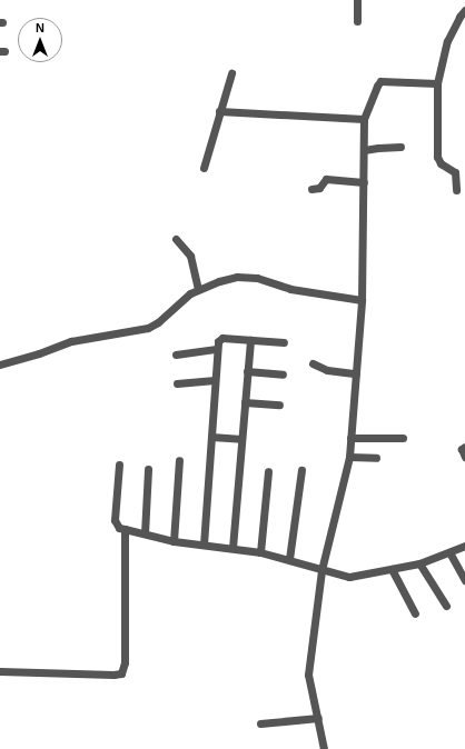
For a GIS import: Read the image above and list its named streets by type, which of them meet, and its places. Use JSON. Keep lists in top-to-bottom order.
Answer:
{
  "north": "top"
}
